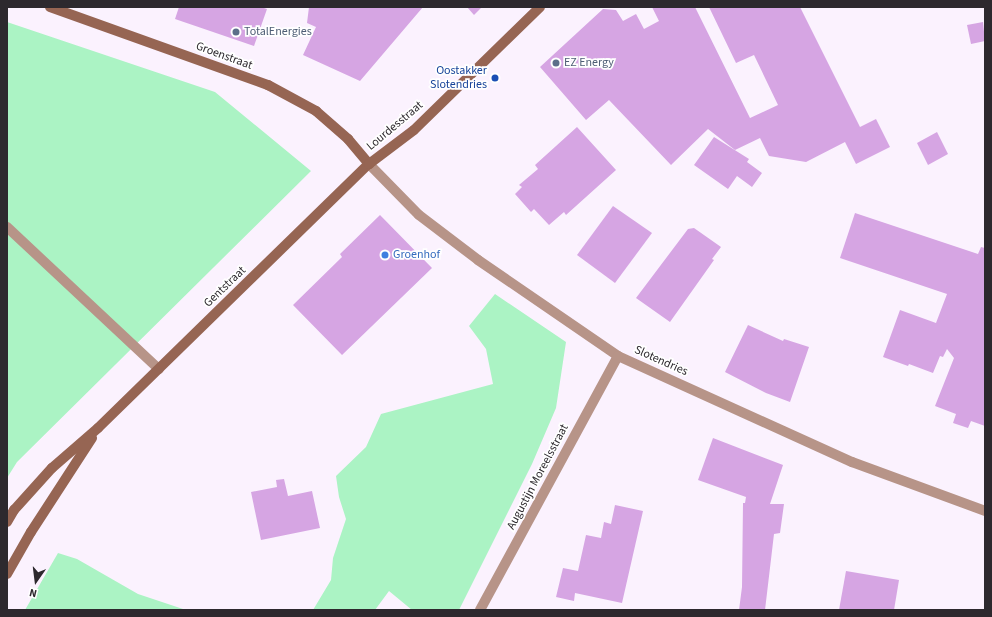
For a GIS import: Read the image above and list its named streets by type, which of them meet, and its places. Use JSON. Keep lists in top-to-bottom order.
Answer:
{
  "streets": {
    "street": [
      "Groenstraat",
      "Lourdesstraat",
      "Gentstraat",
      "Slotendries",
      "Augustijn Moreelsstraat"
    ]
  },
  "crossings": [
    ["Groenstraat", "Lourdesstraat"],
    ["Groenstraat", "Gentstraat"],
    ["Groenstraat", "Slotendries"],
    ["Lourdesstraat", "Gentstraat"],
    ["Lourdesstraat", "Slotendries"],
    ["Gentstraat", "Slotendries"],
    ["Slotendries", "Augustijn Moreelsstraat"]
  ],
  "places": [
    "TotalEnergies",
    "EZ Energy",
    "Oostakker Slotendries",
    "Groenhof"
  ],
  "north": "bottom"
}
